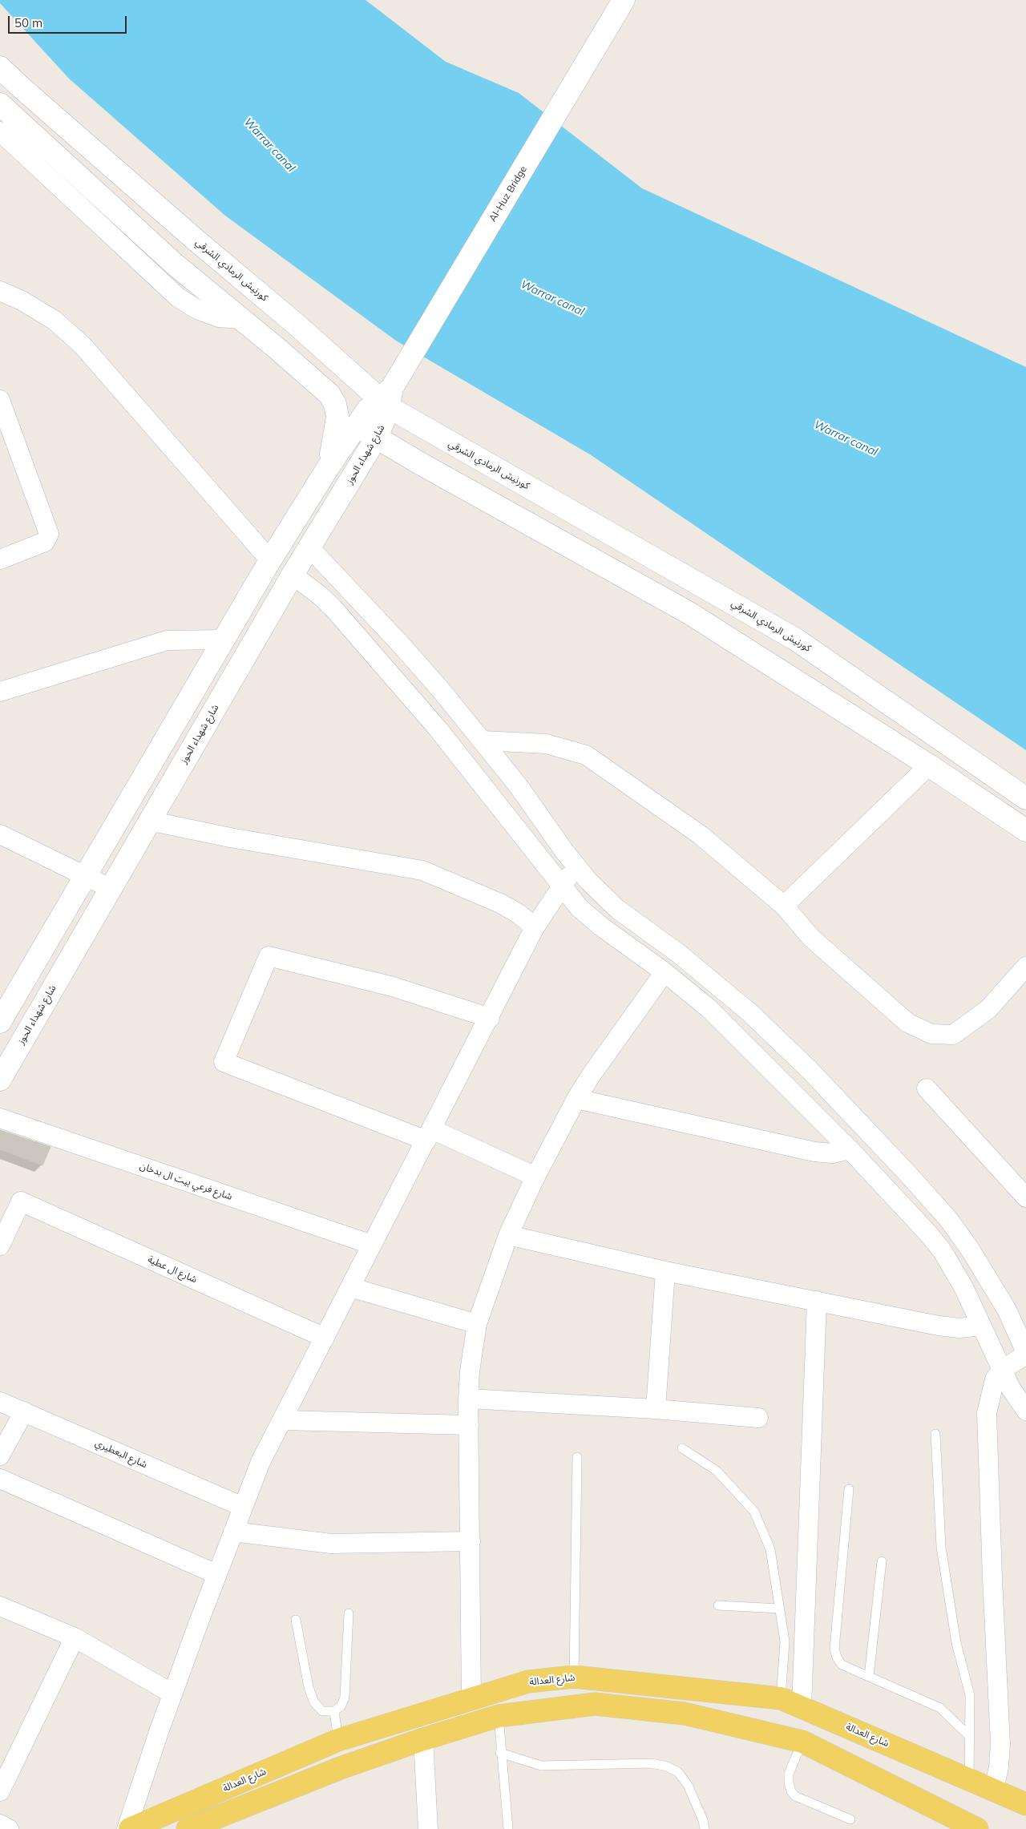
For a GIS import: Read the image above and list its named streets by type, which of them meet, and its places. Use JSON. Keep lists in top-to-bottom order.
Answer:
{
  "streets": {
    "main road": [
      "Al-Huz Bridge",
      "كورنيش الرمادي الشرقي",
      "شارع شهداء الحوز",
      "شارع العدالة"
    ],
    "street": ["شارع فرعي بيت ال بدخان", "شارع ال عطية", "شارع البعطيري"]
  },
  "crossings": [
    ["Al-Huz Bridge", "كورنيش الرمادي الشرقي"],
    ["Al-Huz Bridge", "شارع شهداء الحوز"],
    ["كورنيش الرمادي الشرقي", "شارع شهداء الحوز"]
  ],
  "water": ["Warrar canal"],
  "scale_bar": "50 m"
}
